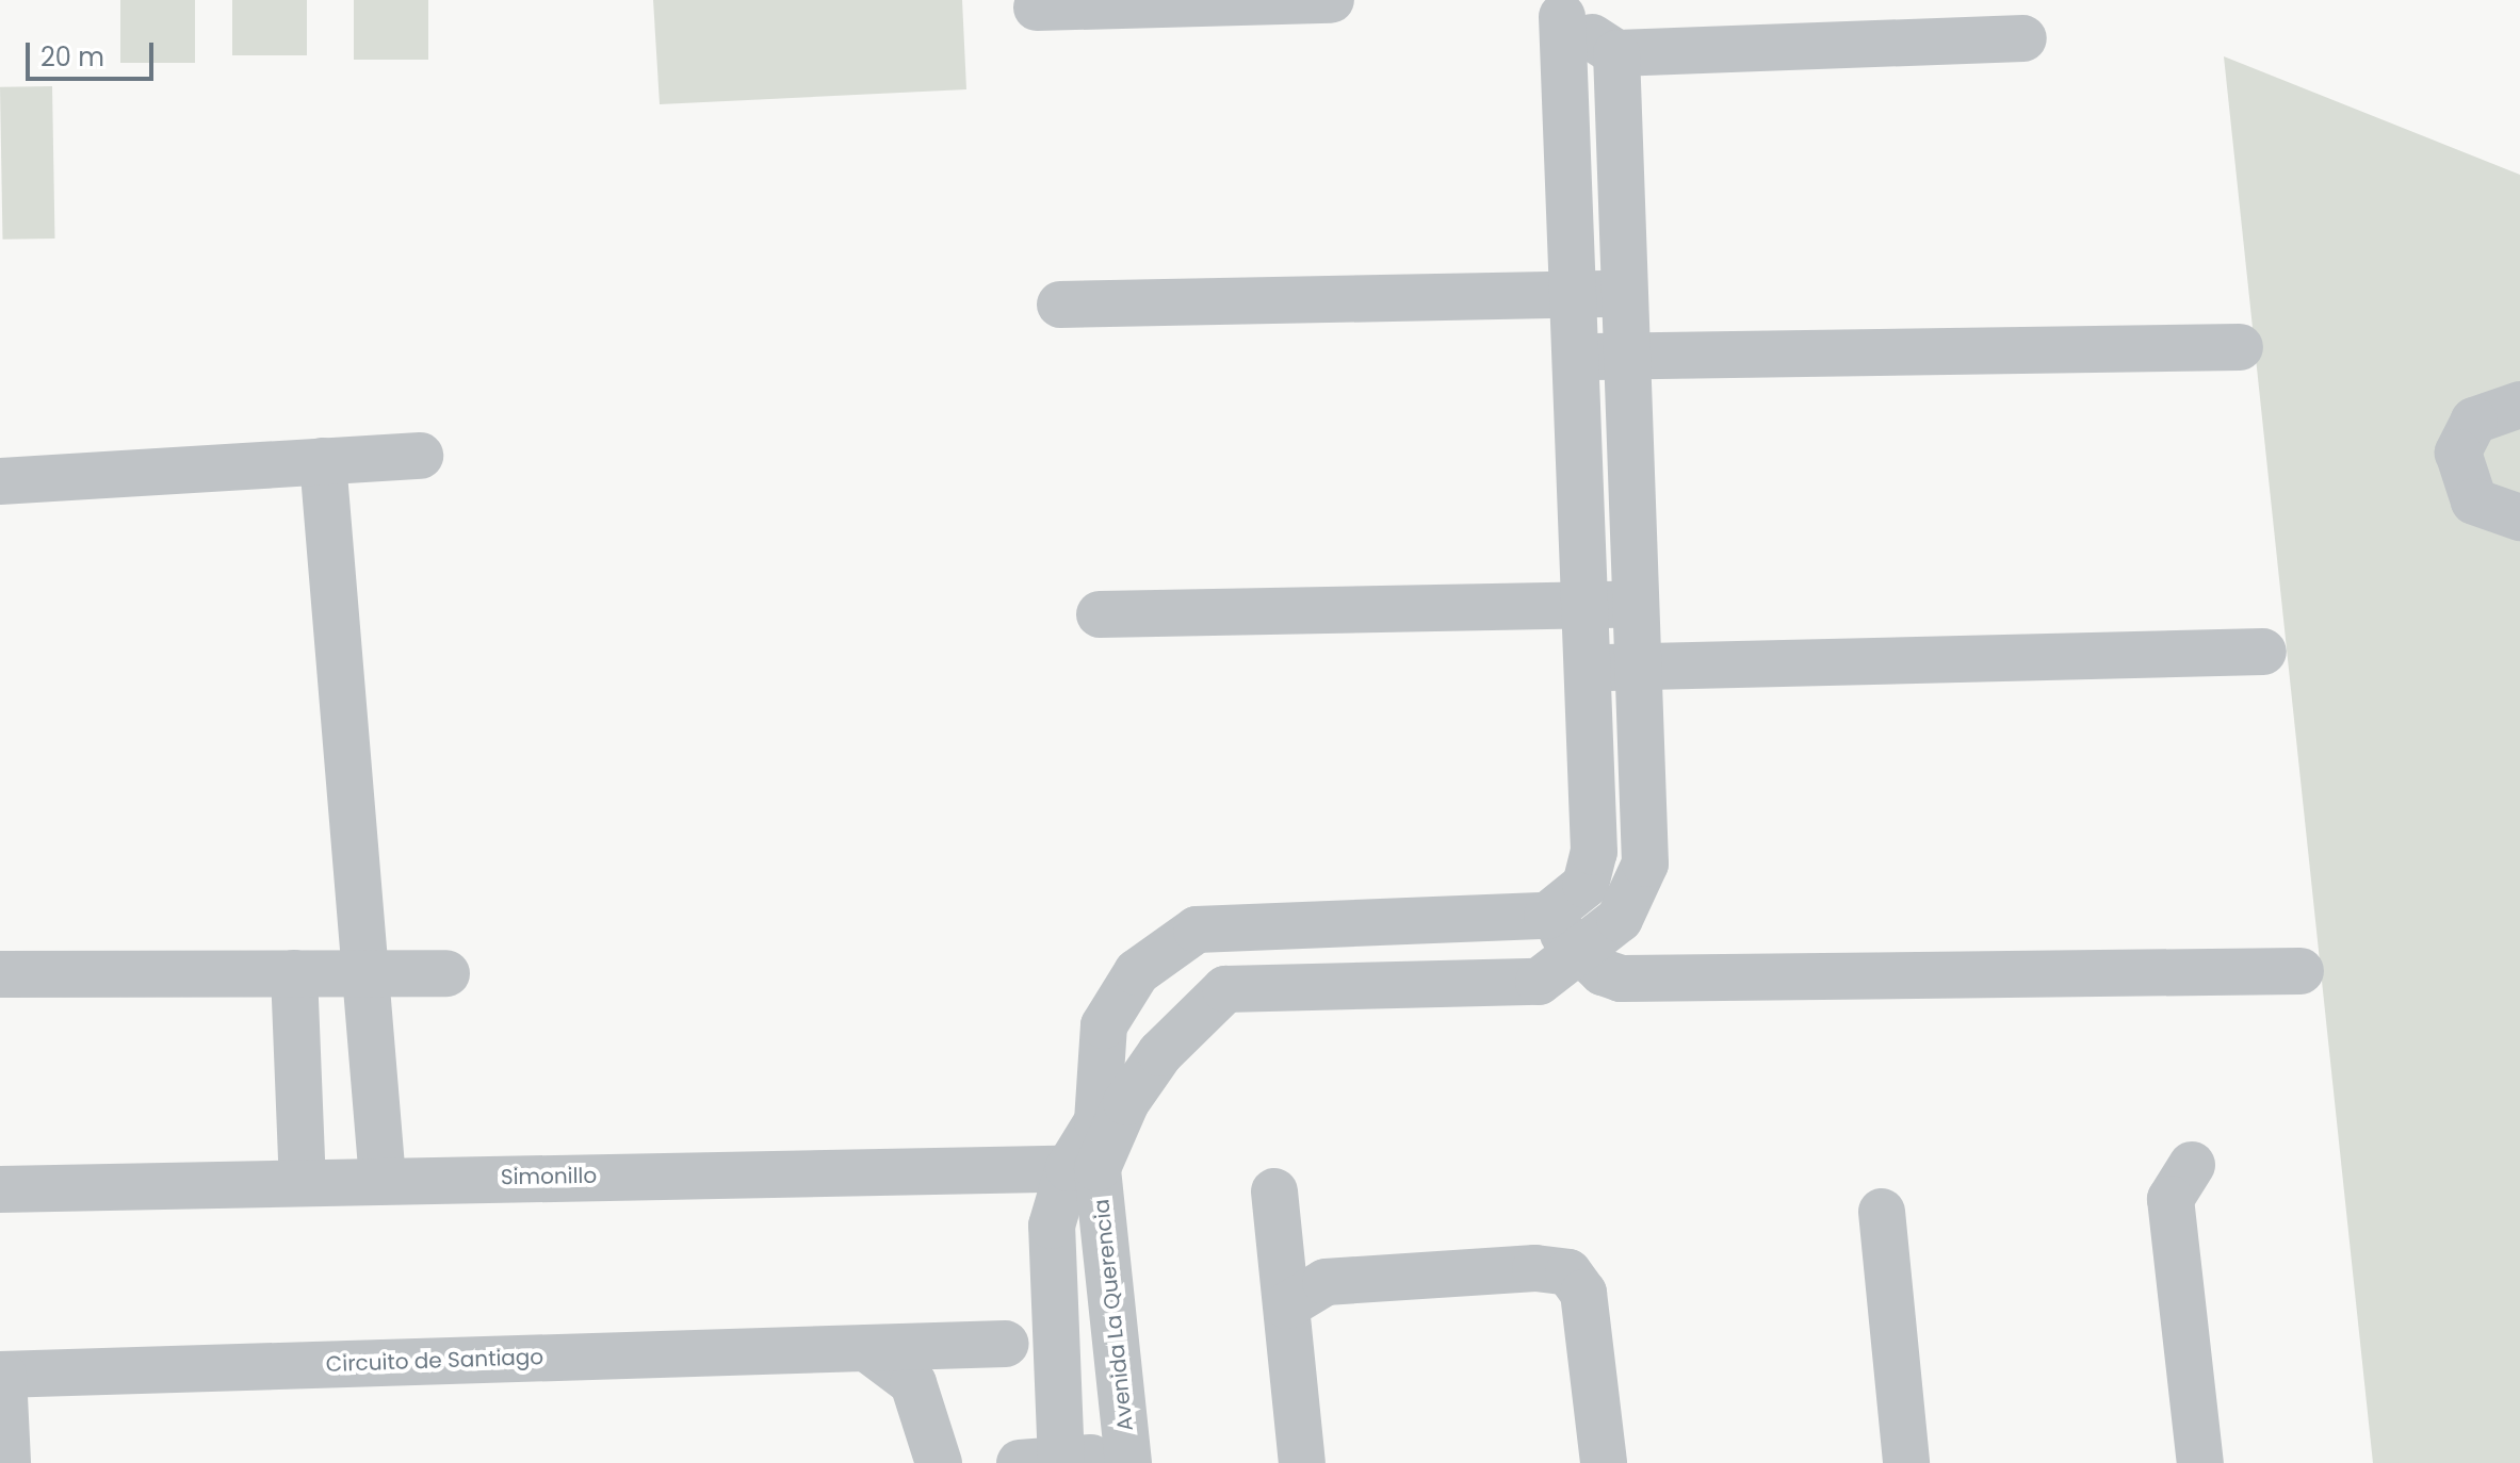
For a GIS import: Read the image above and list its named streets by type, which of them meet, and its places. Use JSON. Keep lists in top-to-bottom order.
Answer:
{
  "streets": {
    "street": ["Simonillo", "Avenida La Querencia", "Circuito de Santiago"]
  },
  "crossings": [
    ["Simonillo", "Avenida La Querencia"]
  ],
  "scale_bar": "20 m"
}
